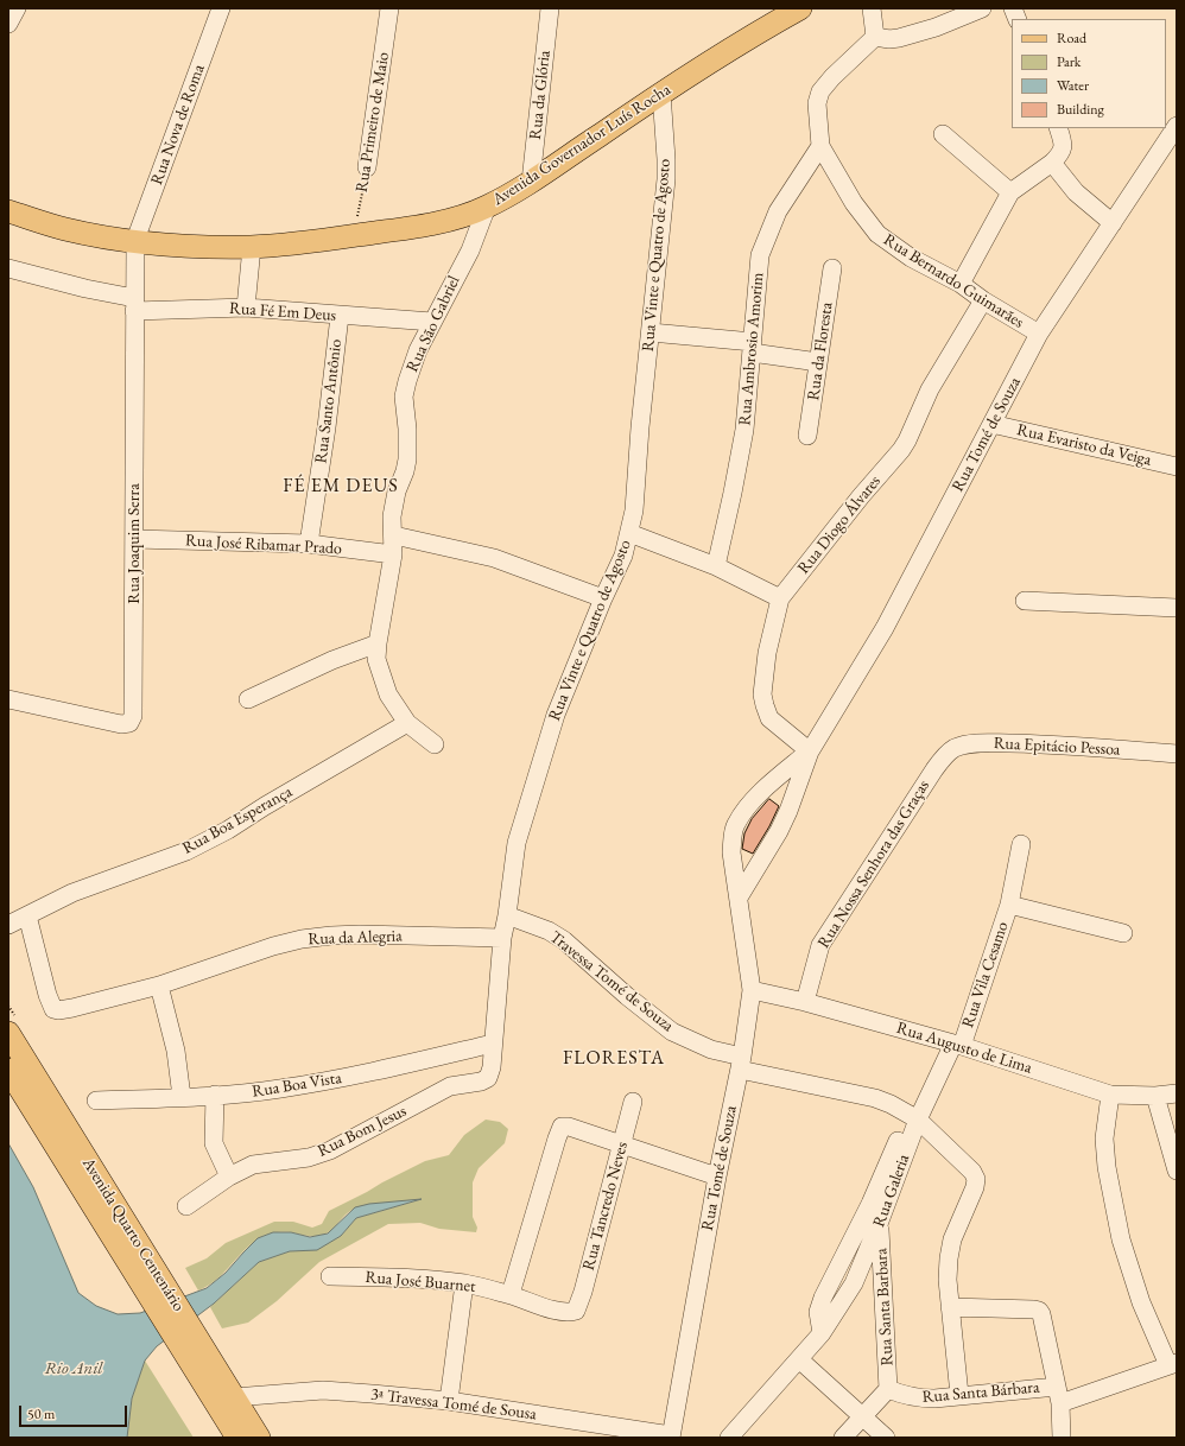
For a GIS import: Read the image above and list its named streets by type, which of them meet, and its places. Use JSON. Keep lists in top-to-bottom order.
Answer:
{
  "streets": {
    "main road": ["Avenida Governador Luís Rocha", "Avenida Quarto Centenário"],
    "street": [
      "Rua da Glória",
      "Rua Primeiro de Maio",
      "Rua Nova de Roma",
      "Rua Vinte e Quatro de Agosto",
      "Rua Bernardo Guimarães",
      "Rua Fé Em Deus",
      "Rua São Gabriel",
      "Rua Ambrosio Amorim",
      "Rua da Floresta",
      "Rua Santo Antônio",
      "Rua Tomé de Souza",
      "Rua Evaristo da Veiga",
      "Rua Diogo Álvares",
      "Rua Joaquim Serra",
      "Rua José Ribamar Prado",
      "Rua Epitácio Pessoa",
      "Rua Boa Esperança",
      "Rua Nossa Senhora das Graças",
      "Rua da Alegria",
      "Rua Vila Cesamo",
      "Travessa Tomé de Souza",
      "Rua Augusto de Lima",
      "Rua Boa Vista",
      "Rua Bom Jesus",
      "Rua Galeria",
      "Rua Tancredo Neves",
      "Rua José Buarnet",
      "Rua Santa Barbara",
      "Rua Santa Bárbara",
      "3ª Travessa Tomé de Sousa"
    ]
  },
  "crossings": [
    ["Rua da Glória", "Avenida Governador Luís Rocha"],
    ["Rua Primeiro de Maio", "Avenida Governador Luís Rocha"],
    ["Rua Nova de Roma", "Avenida Governador Luís Rocha"],
    ["Rua Nova de Roma", "Rua Joaquim Serra"],
    ["Avenida Governador Luís Rocha", "Rua Vinte e Quatro de Agosto"],
    ["Avenida Governador Luís Rocha", "Rua São Gabriel"],
    ["Avenida Governador Luís Rocha", "Rua Joaquim Serra"],
    ["Rua Vinte e Quatro de Agosto", "Rua da Alegria"],
    ["Rua Vinte e Quatro de Agosto", "Travessa Tomé de Souza"],
    ["Rua Vinte e Quatro de Agosto", "Rua Boa Vista"],
    ["Rua Vinte e Quatro de Agosto", "Rua Bom Jesus"],
    ["Rua Bernardo Guimarães", "Rua Ambrosio Amorim"],
    ["Rua Bernardo Guimarães", "Rua Tomé de Souza"],
    ["Rua Bernardo Guimarães", "Rua Diogo Álvares"],
    ["Rua Fé Em Deus", "Rua São Gabriel"],
    ["Rua Fé Em Deus", "Rua Santo Antônio"],
    ["Rua Fé Em Deus", "Rua Joaquim Serra"],
    ["Rua São Gabriel", "Rua José Ribamar Prado"],
    ["Rua São Gabriel", "Rua Boa Esperança"],
    ["Rua Santo Antônio", "Rua José Ribamar Prado"],
    ["Rua Tomé de Souza", "Rua Evaristo da Veiga"],
    ["Rua Tomé de Souza", "Rua Diogo Álvares"],
    ["Rua Tomé de Souza", "Travessa Tomé de Souza"],
    ["Rua Tomé de Souza", "Rua Augusto de Lima"],
    ["Rua Tomé de Souza", "3ª Travessa Tomé de Sousa"],
    ["Rua Joaquim Serra", "Rua José Ribamar Prado"],
    ["Rua Epitácio Pessoa", "Rua Nossa Senhora das Graças"],
    ["Rua Boa Esperança", "Rua da Alegria"],
    ["Rua Nossa Senhora das Graças", "Rua Augusto de Lima"],
    ["Rua Vila Cesamo", "Rua Augusto de Lima"],
    ["Rua Vila Cesamo", "Rua Galeria"],
    ["Travessa Tomé de Souza", "Rua Galeria"],
    ["Rua Augusto de Lima", "Rua Galeria"],
    ["Rua Galeria", "Rua Santa Barbara"],
    ["Rua Tancredo Neves", "Rua José Buarnet"],
    ["Avenida Quarto Centenário", "3ª Travessa Tomé de Sousa"],
    ["Rua Santa Barbara", "Rua Santa Bárbara"]
  ],
  "districts": ["FÉ EM DEUS", "FLORESTA"],
  "water": ["Rio Anil"],
  "legend": [
    "Road",
    "Park",
    "Water",
    "Building"
  ],
  "scale_bar": "50 m"
}
